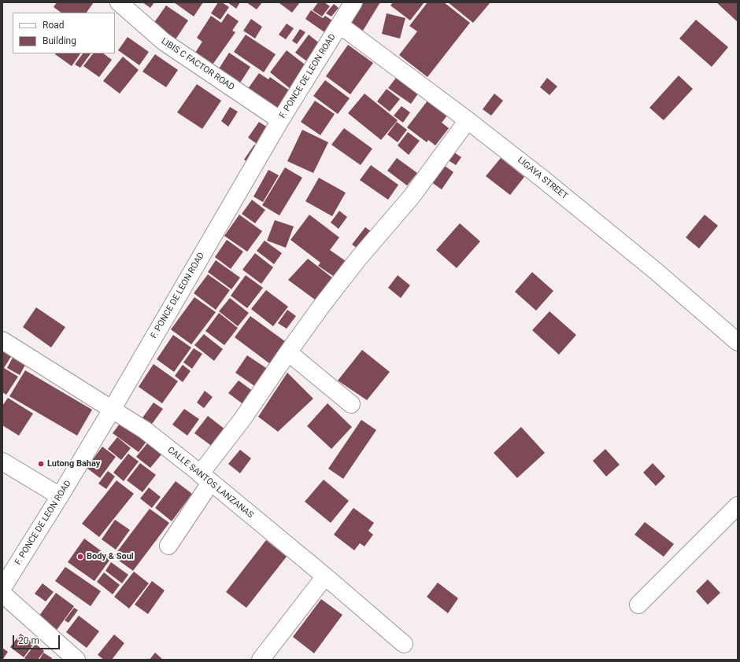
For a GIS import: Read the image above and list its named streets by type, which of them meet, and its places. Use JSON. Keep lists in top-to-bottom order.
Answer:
{
  "streets": {
    "street": [
      "LIBIS C FACTOR ROAD",
      "F. PONCE DE LEON ROAD",
      "LIGAYA STREET",
      "CALLE SANTOS LANZANAS"
    ]
  },
  "crossings": [
    ["LIBIS C FACTOR ROAD", "F. PONCE DE LEON ROAD"],
    ["F. PONCE DE LEON ROAD", "LIGAYA STREET"],
    ["F. PONCE DE LEON ROAD", "CALLE SANTOS LANZANAS"]
  ],
  "places": ["Lutong Bahay", "Body & Soul"],
  "legend": ["Road", "Building"],
  "scale_bar": "20 m"
}
